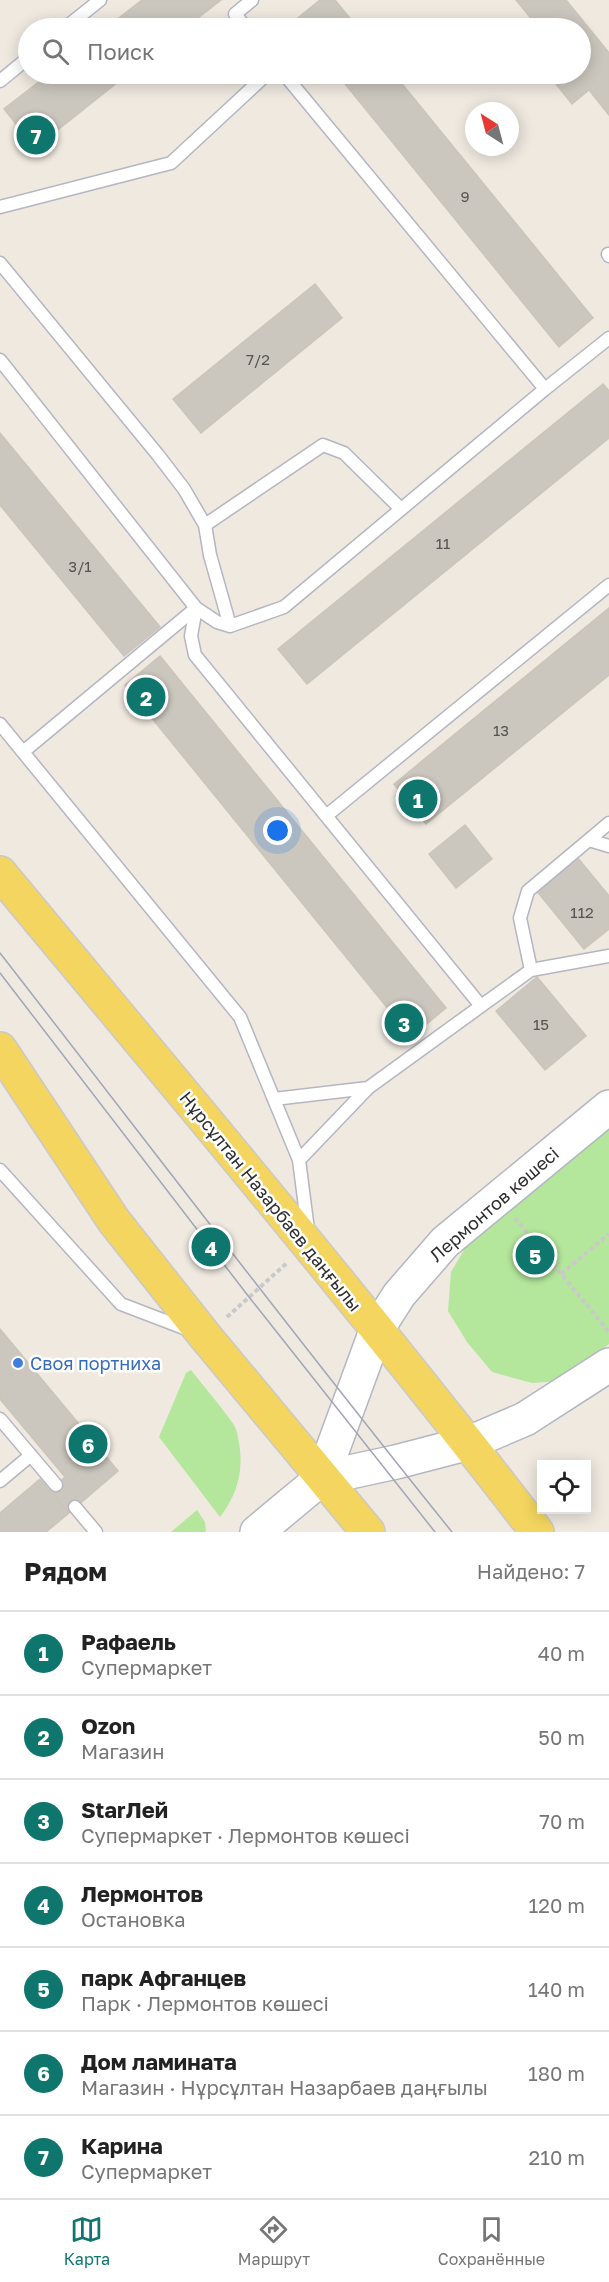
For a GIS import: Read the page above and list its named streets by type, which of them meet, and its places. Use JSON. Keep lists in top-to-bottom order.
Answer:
{
  "streets": {
    "main road": ["Нұрсұлтан Назарбаев даңғылы", "Лермонтов көшесі"]
  },
  "crossings": [
    ["Нұрсұлтан Назарбаев даңғылы", "Лермонтов көшесі"]
  ],
  "places": ["Своя портниха"],
  "house_numbers": [
    "9",
    "7/2",
    "11",
    "3/1",
    "13",
    "112",
    "15"
  ],
  "north": "top left",
  "page": {
    "search": "Поиск",
    "pins": [
      "7",
      "2",
      "1",
      "3",
      "4",
      "5",
      "6"
    ],
    "heading": ["Рядом", "Найдено: 7"],
    "list": [
      {
        "mark": "1",
        "name": "Рафаель",
        "note": "Супермаркет",
        "value": "40 m"
      },
      {
        "mark": "2",
        "name": "Ozon",
        "note": "Магазин",
        "value": "50 m"
      },
      {
        "mark": "3",
        "name": "StarЛей",
        "note": "Супермаркет · Лермонтов көшесі",
        "value": "70 m"
      },
      {
        "mark": "4",
        "name": "Лермонтов",
        "note": "Остановка",
        "value": "120 m"
      },
      {
        "mark": "5",
        "name": "парк Афганцев",
        "note": "Парк · Лермонтов көшесі",
        "value": "140 m"
      },
      {
        "mark": "6",
        "name": "Дом ламината",
        "note": "Магазин · Нұрсұлтан Назарбаев даңғылы",
        "value": "180 m"
      },
      {
        "mark": "7",
        "name": "Карина",
        "note": "Супермаркет",
        "value": "210 m"
      }
    ],
    "nav": ["Карта", "Маршрут", "Сохранённые"]
  }
}
